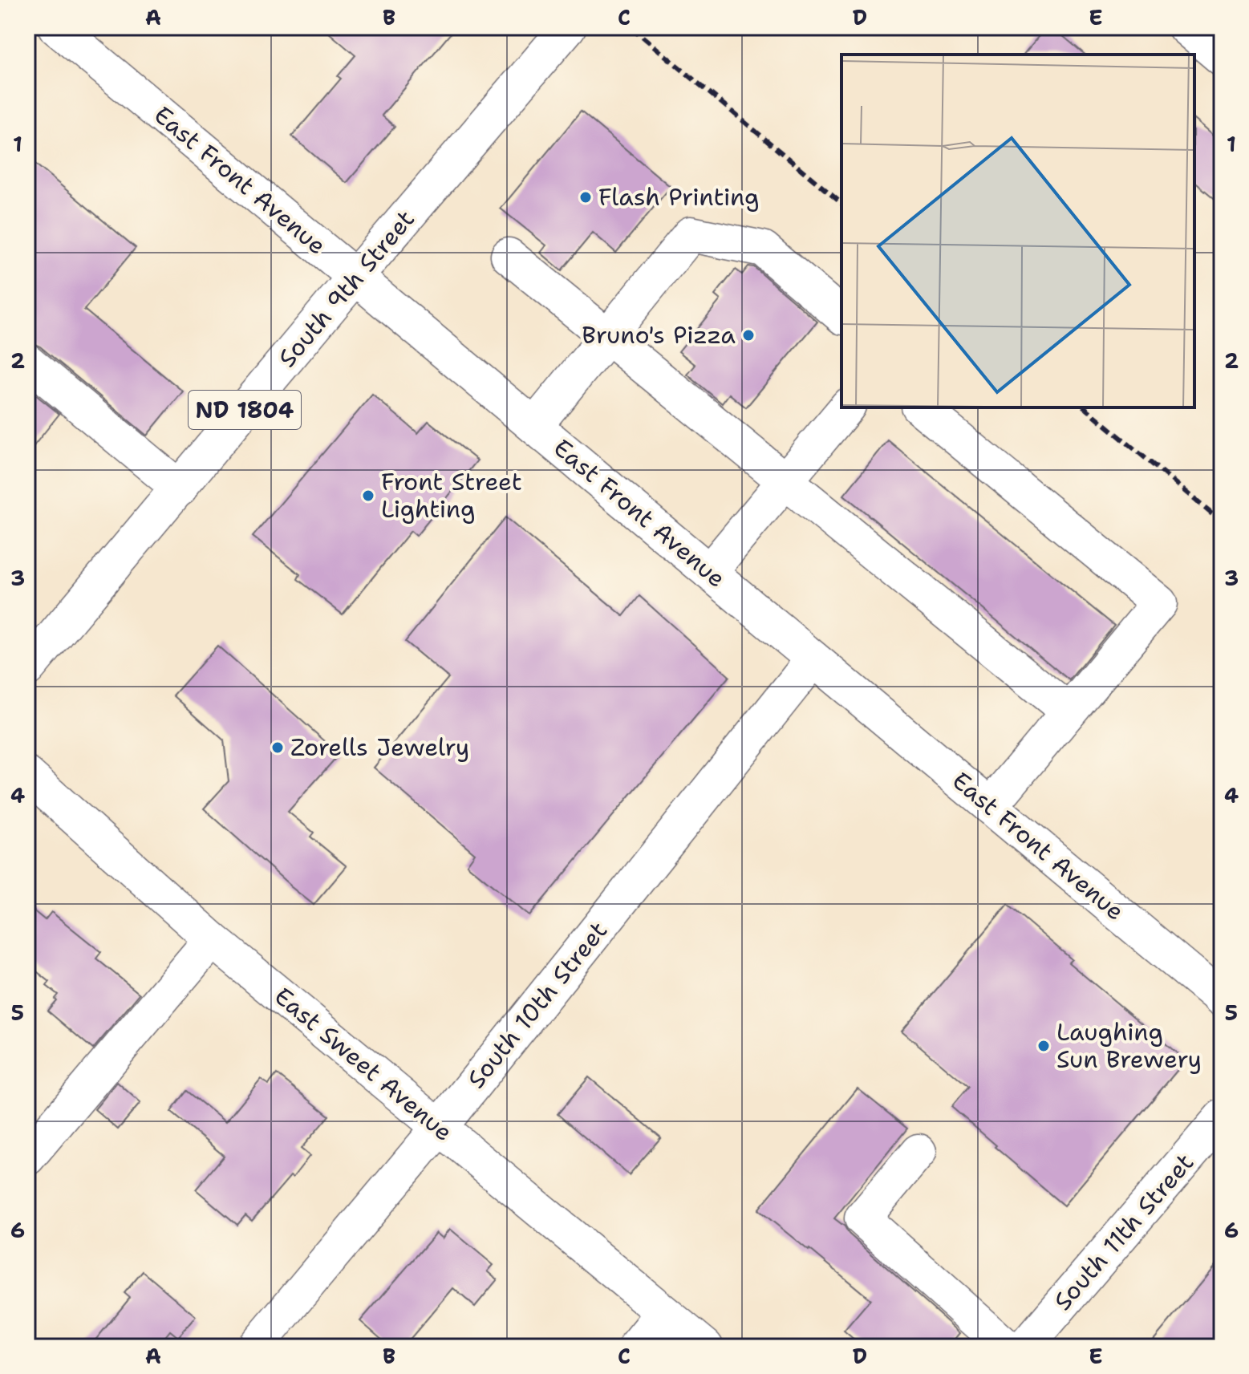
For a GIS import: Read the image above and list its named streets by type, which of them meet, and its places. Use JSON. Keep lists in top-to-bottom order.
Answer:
{
  "streets": {
    "street": [
      "East Front Avenue",
      "South 9th Street",
      "ND 1804",
      "South 10th Street",
      "East Sweet Avenue",
      "South 11th Street"
    ]
  },
  "crossings": [
    ["East Front Avenue", "South 9th Street"],
    ["East Front Avenue", "South 10th Street"],
    ["South 10th Street", "East Sweet Avenue"]
  ],
  "places": [
    "Flash Printing",
    "Bruno's Pizza",
    "Front Street Lighting",
    "Zorells Jewelry",
    "Laughing Sun Brewery"
  ],
  "grid": {
    "columns": [
      "A",
      "B",
      "C",
      "D",
      "E"
    ],
    "rows": [
      "1",
      "2",
      "3",
      "4",
      "5",
      "6"
    ]
  }
}
